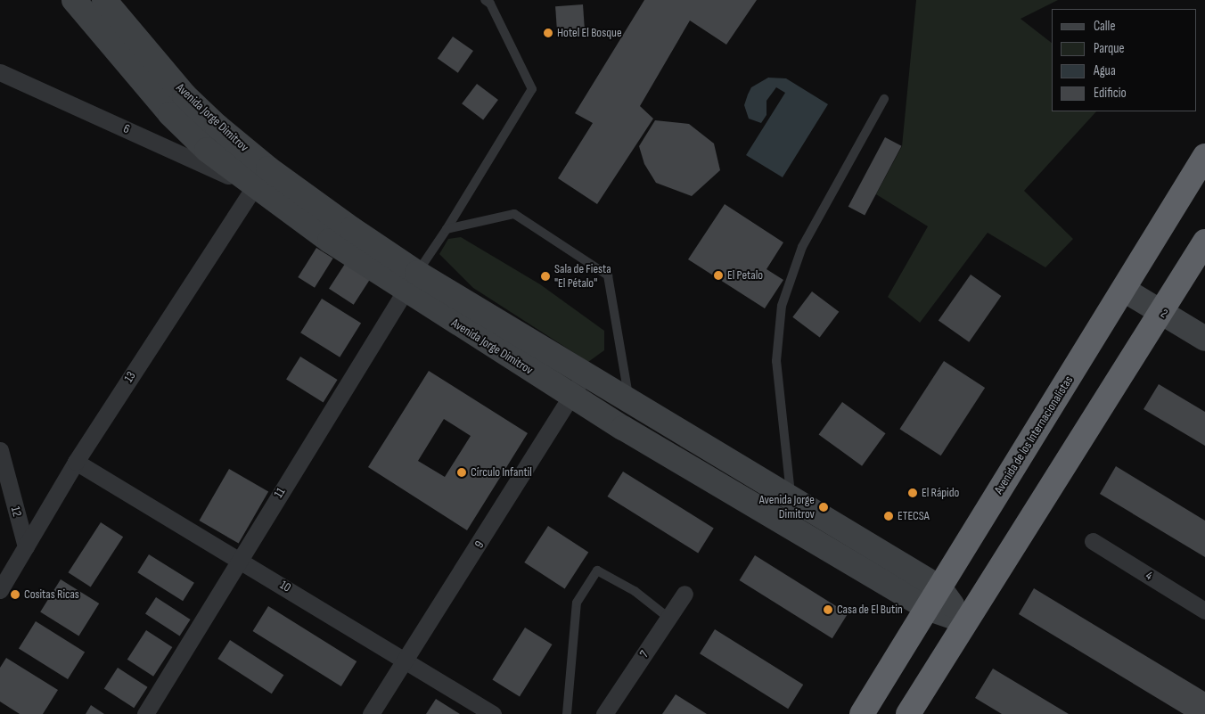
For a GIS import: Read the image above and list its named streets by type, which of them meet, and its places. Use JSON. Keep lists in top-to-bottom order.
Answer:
{
  "streets": {
    "highway": ["Avenida de los Internacionalistas"],
    "main road": ["Avenida Jorge Dimitrov", "2"],
    "street": [
      "6",
      "13",
      "11",
      "12",
      "9",
      "4",
      "10",
      "7"
    ]
  },
  "crossings": [
    ["Avenida Jorge Dimitrov", "6"],
    ["Avenida Jorge Dimitrov", "13"],
    ["Avenida Jorge Dimitrov", "Avenida de los Internacionalistas"],
    ["Avenida Jorge Dimitrov", "11"],
    ["Avenida Jorge Dimitrov", "9"],
    ["6", "13"],
    ["2", "Avenida de los Internacionalistas"],
    ["13", "12"],
    ["13", "10"],
    ["11", "10"],
    ["9", "10"]
  ],
  "places": [
    "Hotel El Bosque",
    "El Petalo",
    "Sala de Fiesta \"El Pétalo\"",
    "Círculo Infantil",
    "El Rápido",
    "Avenida Jorge Dimitrov",
    "ETECSA",
    "Cositas Ricas",
    "Casa de El Butin"
  ],
  "legend": [
    "Calle",
    "Parque",
    "Agua",
    "Edificio"
  ]
}
